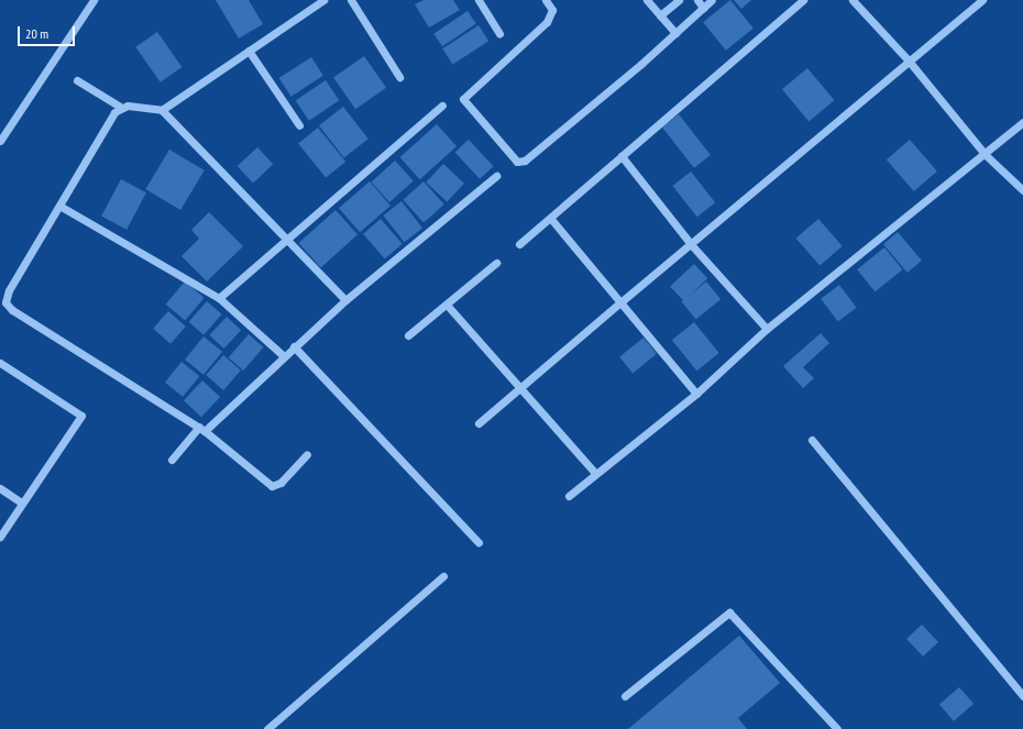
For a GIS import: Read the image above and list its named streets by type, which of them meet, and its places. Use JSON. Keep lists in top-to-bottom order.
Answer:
{
  "scale_bar": "20 m"
}
